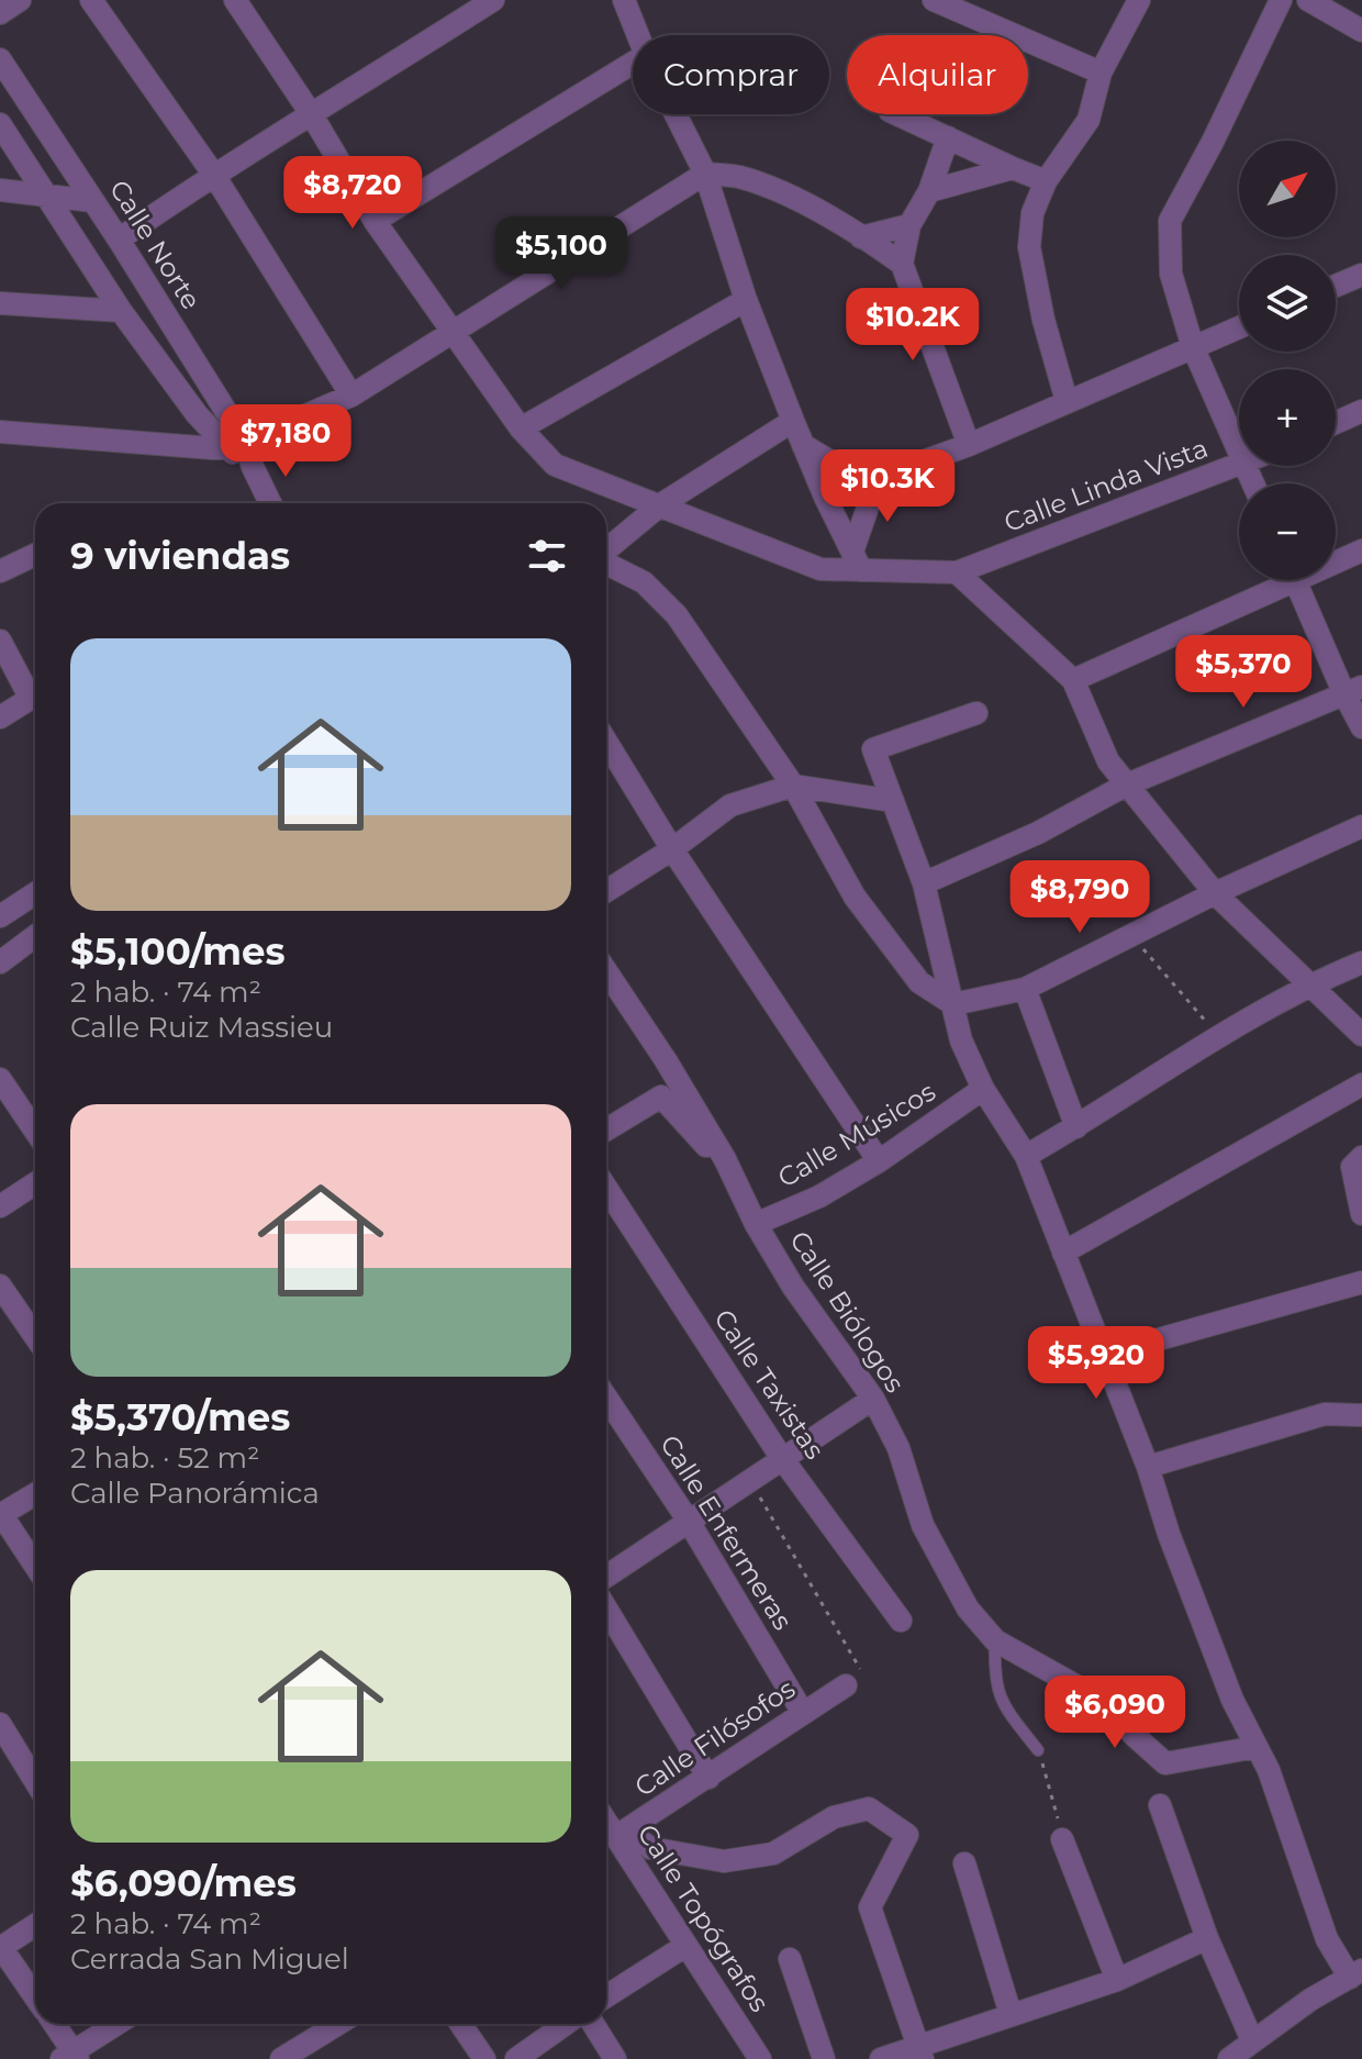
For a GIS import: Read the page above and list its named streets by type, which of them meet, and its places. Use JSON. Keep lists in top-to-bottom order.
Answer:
{
  "streets": {
    "street": [
      "Calle Norte",
      "Calle Linda Vista",
      "Calle Músicos",
      "Calle Biólogos",
      "Calle Taxistas",
      "Calle Enfermeras",
      "Calle Filósofos",
      "Calle Topógrafos"
    ]
  },
  "crossings": [
    ["Calle Músicos", "Calle Biólogos"],
    ["Calle Enfermeras", "Calle Filósofos"],
    ["Calle Filósofos", "Calle Topógrafos"]
  ],
  "north": "top right",
  "page": {
    "chip": ["Comprar", "Alquilar"],
    "map_buttons": ["+", "−"],
    "price": [
      "$8,720",
      "$5,100",
      "$10.2K",
      "$7,180",
      "$10.3K",
      "$5,370",
      "$8,790",
      "$5,920",
      "$6,090"
    ],
    "heading": "9 viviendas",
    "list": [
      {
        "name": "$5,100/mes",
        "note": "2 hab. · 74 m² · Calle Ruiz Massieu"
      },
      {
        "name": "$5,370/mes",
        "note": "2 hab. · 52 m² · Calle Panorámica"
      },
      {
        "name": "$6,090/mes",
        "note": "2 hab. · 74 m² · Cerrada San Miguel"
      }
    ]
  }
}
